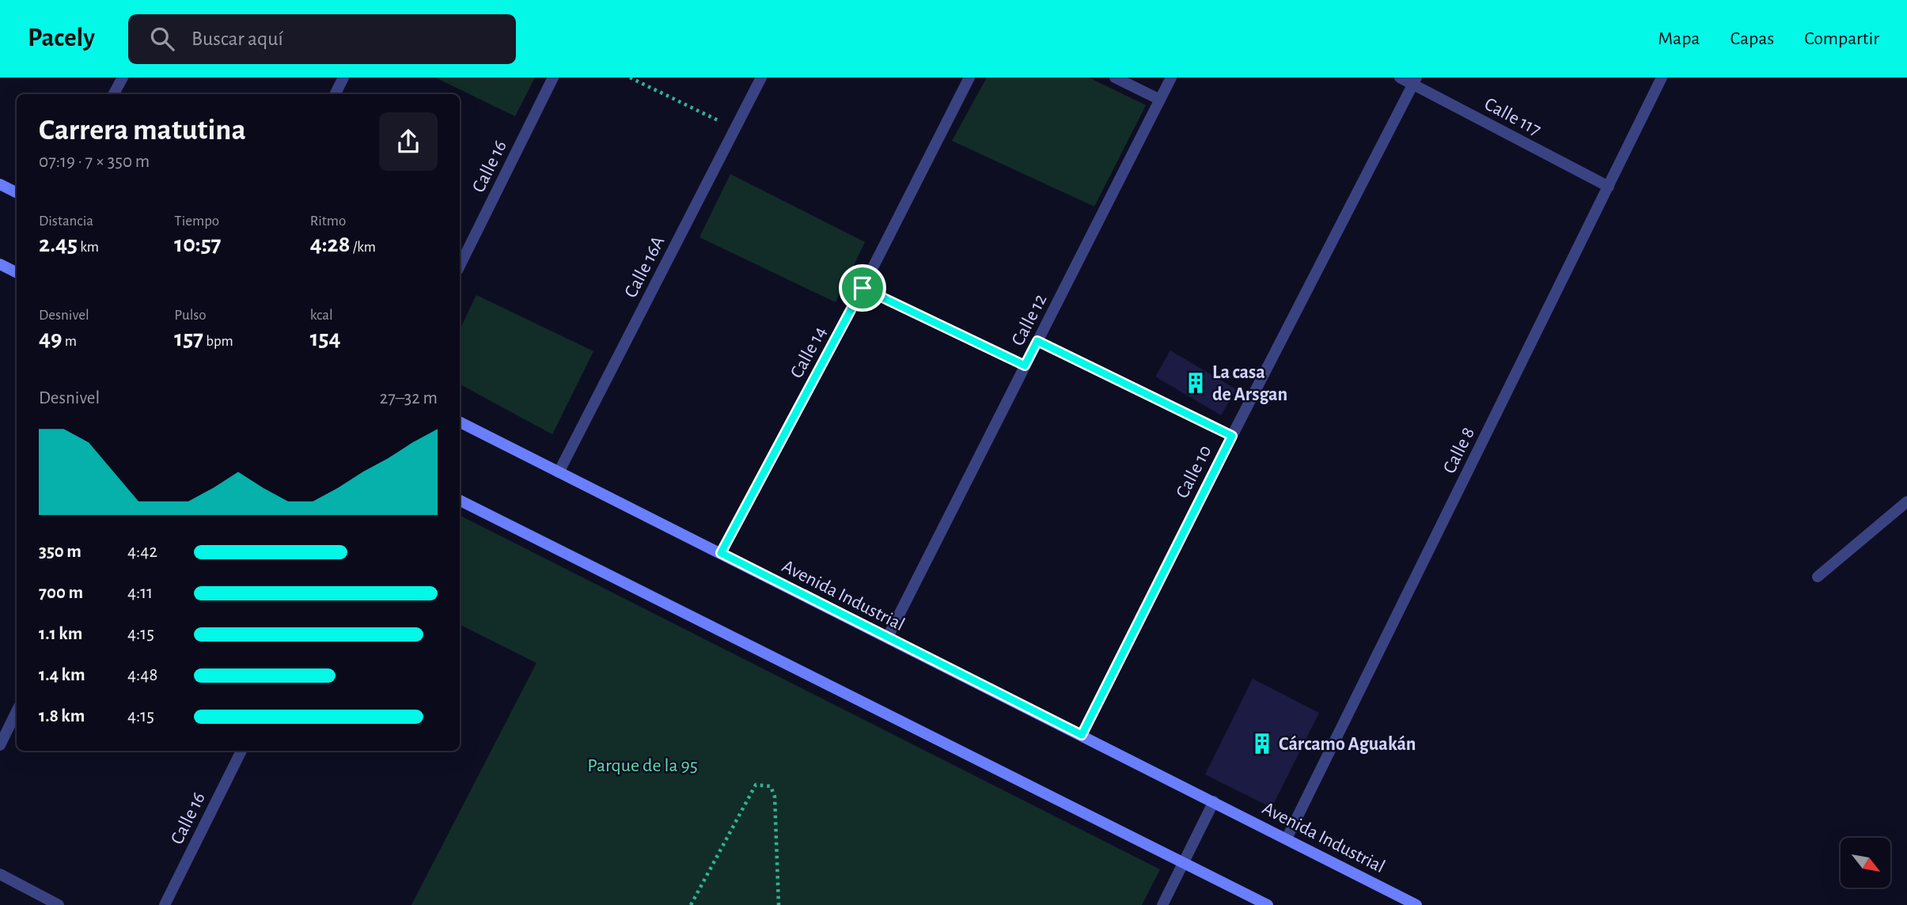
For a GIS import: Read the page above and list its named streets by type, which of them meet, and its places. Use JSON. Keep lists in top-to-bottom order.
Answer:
{
  "streets": {
    "street": [
      "Calle 117",
      "Calle 16",
      "Calle 16A",
      "Calle 12",
      "Calle 14",
      "Calle 8",
      "Calle 10",
      "Avenida Industrial"
    ]
  },
  "crossings": [
    ["Calle 117", "Calle 8"],
    ["Calle 117", "Calle 10"],
    ["Calle 16A", "Avenida Industrial"],
    ["Calle 12", "Avenida Industrial"],
    ["Calle 14", "Avenida Industrial"],
    ["Calle 8", "Avenida Industrial"],
    ["Calle 10", "Avenida Industrial"]
  ],
  "parks": ["Parque de la 95"],
  "places": {
    "building": ["La casa de Arsgan", "Cárcamo Aguakán"]
  },
  "north": "bottom right",
  "page": {
    "header": "Pacely",
    "search": "Buscar aquí",
    "nav": ["Mapa", "Capas", "Compartir"],
    "heading": ["Carrera matutina", "07:19 · 7 × 350 m"],
    "stats": [
      ["Distancia", "2.45 km"],
      ["Tiempo", "10:57"],
      ["Ritmo", "4:28 /km"],
      ["Desnivel", "49 m"],
      ["Pulso", "157 bpm"],
      ["kcal", "154"]
    ],
    "chart": ["Desnivel", "27–32 m"],
    "list": [
      {
        "name": "350 m",
        "note": "4:42"
      },
      {
        "name": "700 m",
        "note": "4:11"
      },
      {
        "name": "1.1 km",
        "note": "4:15"
      },
      {
        "name": "1.4 km",
        "note": "4:48"
      },
      {
        "name": "1.8 km",
        "note": "4:15"
      }
    ]
  }
}
